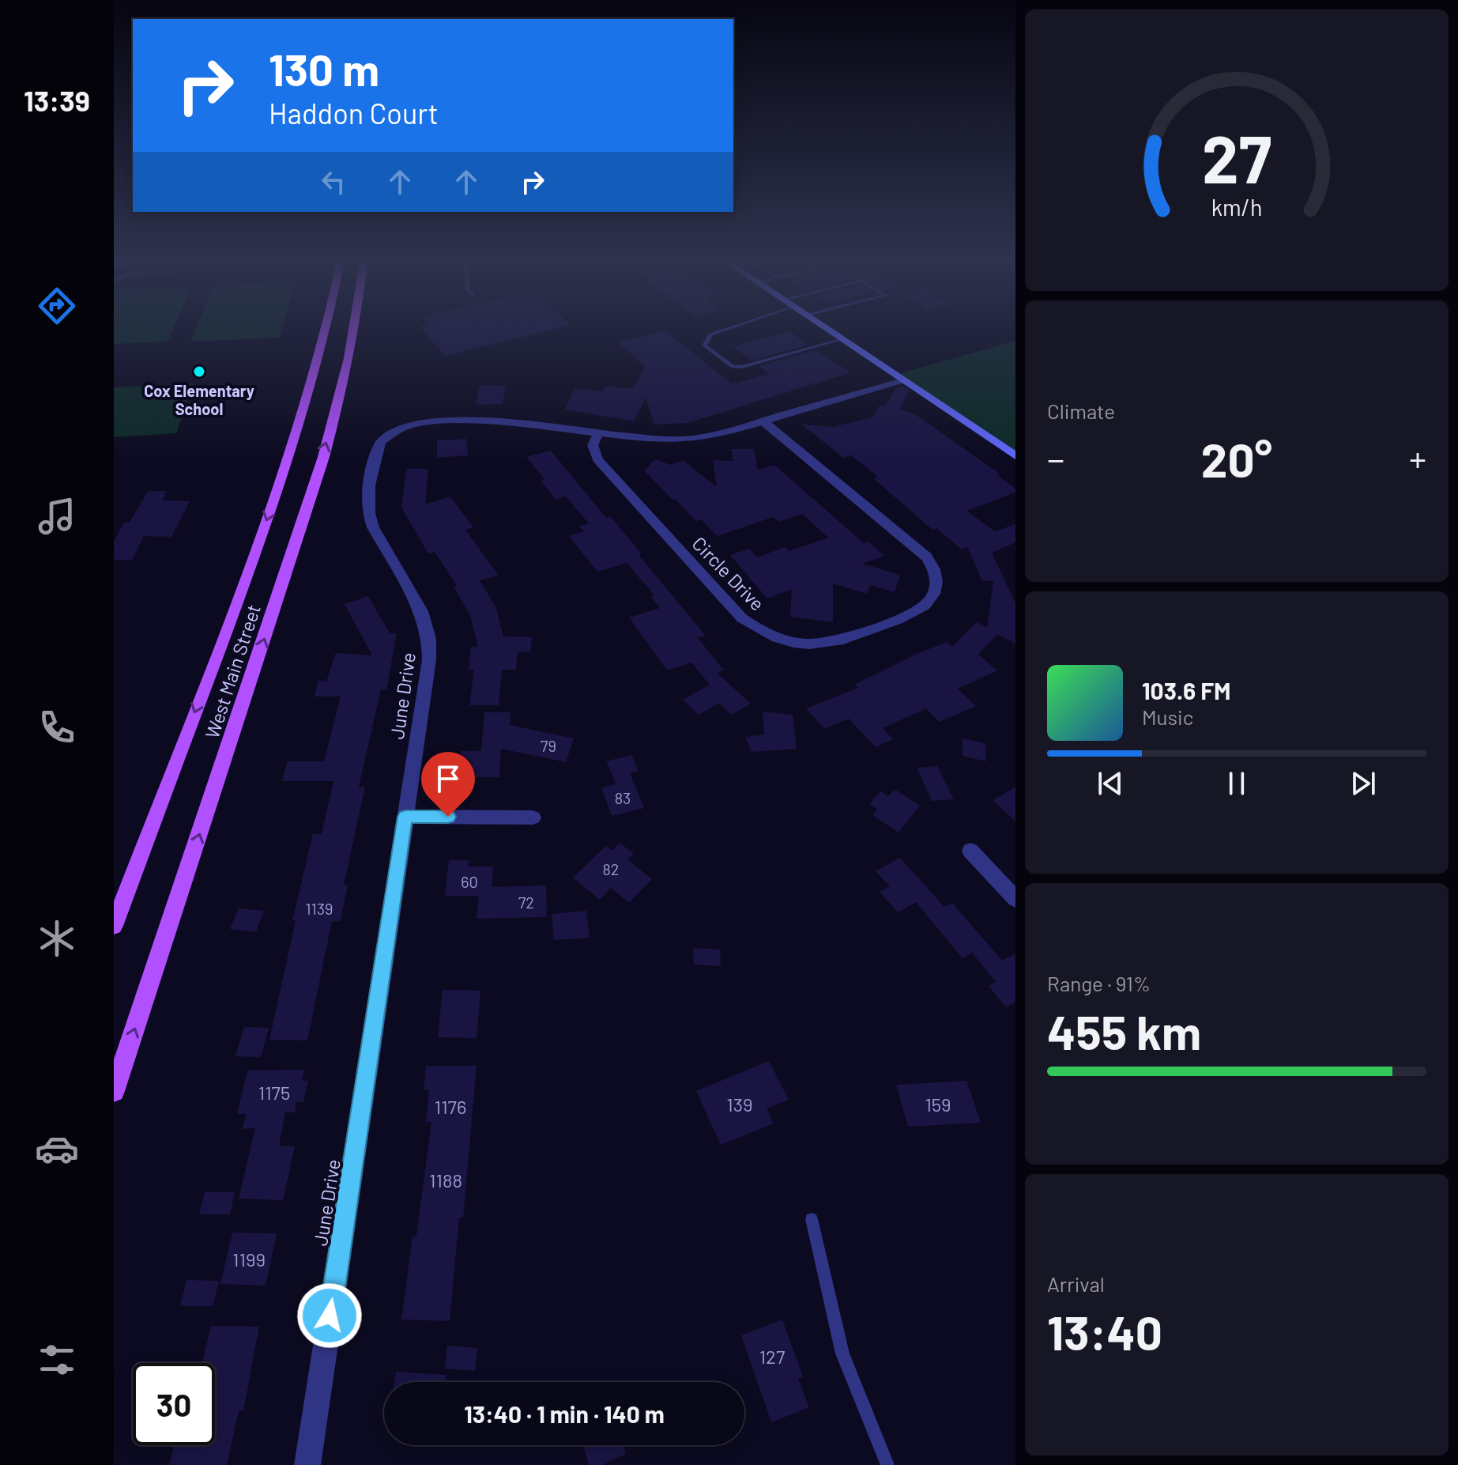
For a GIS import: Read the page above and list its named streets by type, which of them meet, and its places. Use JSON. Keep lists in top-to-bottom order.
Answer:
{
  "streets": {
    "main road": ["West Main Street"],
    "street": ["Circle Drive", "June Drive"]
  },
  "crossings": [
    ["Circle Drive", "June Drive"]
  ],
  "places": ["Cox Elementary School"],
  "house_numbers": [
    "79",
    "83",
    "82",
    "60",
    "72",
    "1139",
    "1175",
    "139",
    "159",
    "1176",
    "1188",
    "1199",
    "127"
  ],
  "page": {
    "tabs": "13:39",
    "turn": ["130 m", "Haddon Court"],
    "tile": [
      "Climate",
      ["Range · 91%", "455 km"],
      ["Arrival", "13:40"]
    ],
    "heat": ["−", "20°", "+"],
    "song": ["103.6 FM", "Music"],
    "limit": "30",
    "trip": "13:40 · 1 min · 140 m",
    "gauge": ["27", "km/h"]
  }
}
